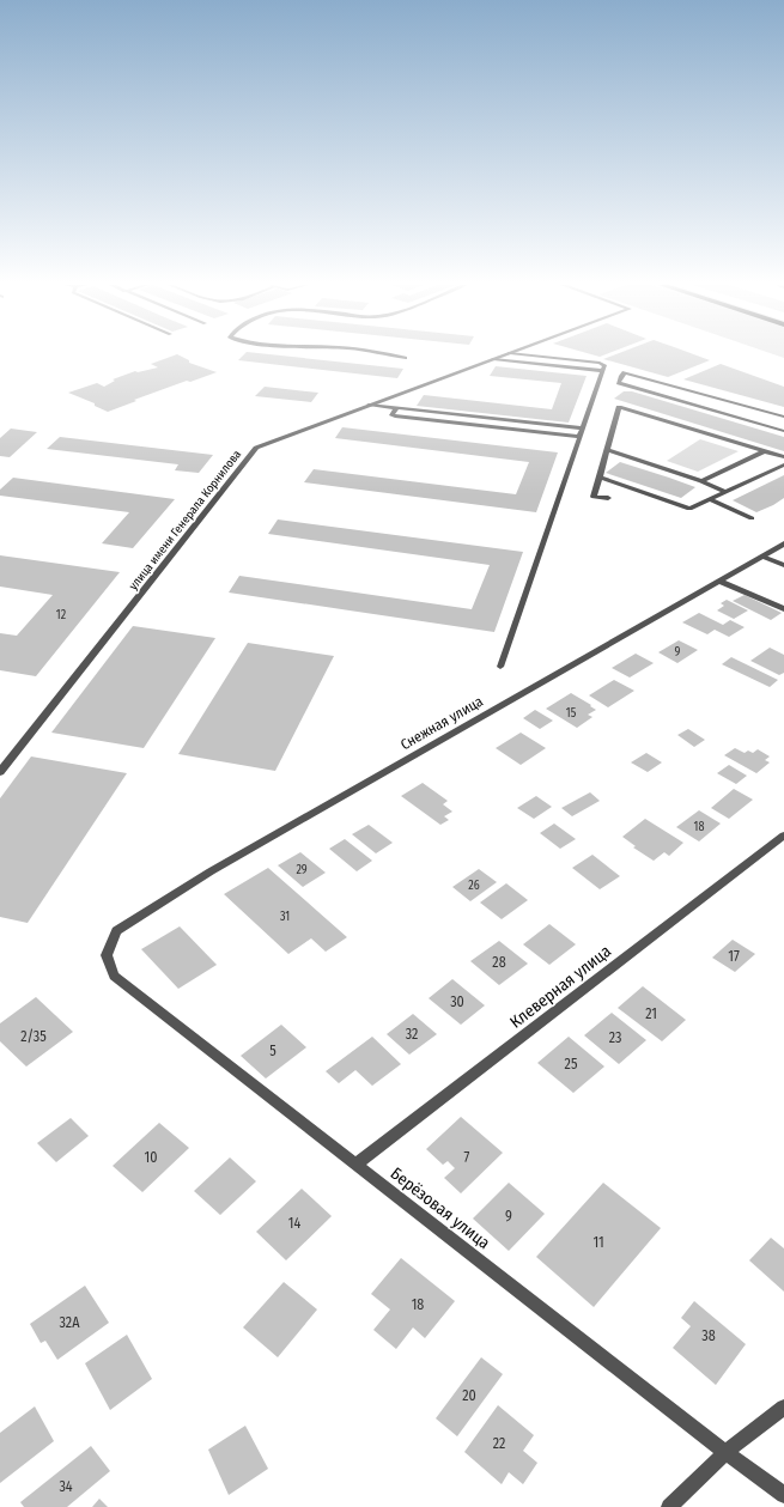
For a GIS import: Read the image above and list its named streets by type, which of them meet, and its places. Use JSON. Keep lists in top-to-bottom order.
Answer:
{
  "streets": {
    "street": [
      "улица имени Генерала Корнилова",
      "Снежная улица",
      "Клеверная улица",
      "Берёзовая улица"
    ]
  },
  "crossings": [
    ["Снежная улица", "Берёзовая улица"],
    ["Клеверная улица", "Берёзовая улица"]
  ],
  "house_numbers": [
    "12",
    "9",
    "15",
    "18",
    "29",
    "26",
    "31",
    "17",
    "28",
    "30",
    "21",
    "32",
    "2/35",
    "23",
    "5",
    "25",
    "10",
    "7",
    "9",
    "14",
    "11",
    "18",
    "32А",
    "38",
    "20",
    "22",
    "34"
  ]
}
